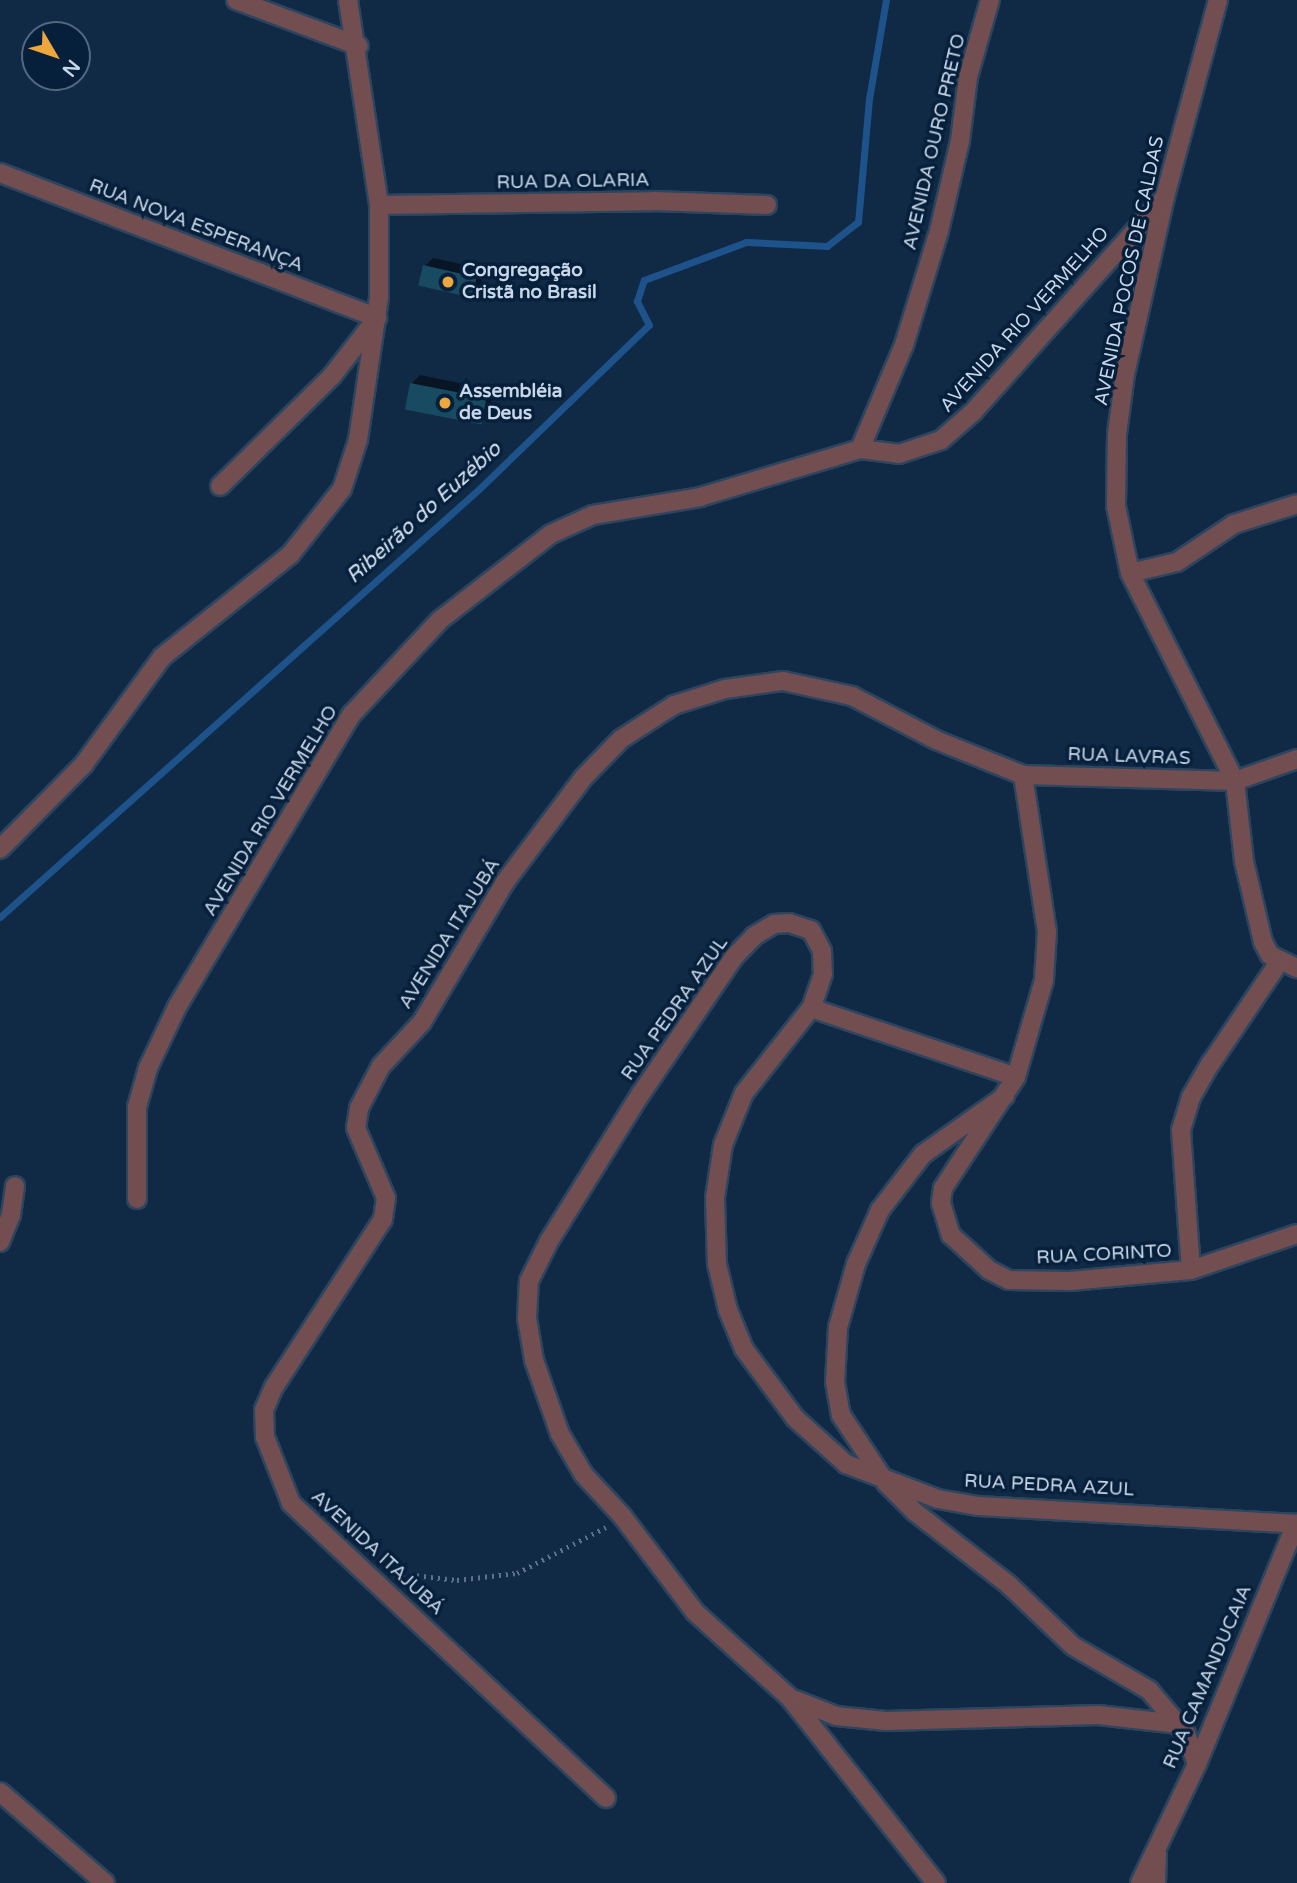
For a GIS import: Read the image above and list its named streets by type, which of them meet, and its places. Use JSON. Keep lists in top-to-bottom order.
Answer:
{
  "streets": {
    "street": [
      "AVENIDA OURO PRETO",
      "RUA DA OLARIA",
      "RUA NOVA ESPERANÇA",
      "AVENIDA POCOS DE CALDAS",
      "AVENIDA RIO VERMELHO",
      "RUA LAVRAS",
      "AVENIDA ITAJUBÁ",
      "RUA PEDRA AZUL",
      "RUA CORINTO",
      "RUA CAMANDUCAIA"
    ]
  },
  "crossings": [
    ["AVENIDA OURO PRETO", "AVENIDA RIO VERMELHO"],
    ["AVENIDA POCOS DE CALDAS", "AVENIDA RIO VERMELHO"],
    ["AVENIDA POCOS DE CALDAS", "RUA LAVRAS"],
    ["RUA LAVRAS", "AVENIDA ITAJUBÁ"],
    ["RUA LAVRAS", "RUA CORINTO"],
    ["AVENIDA ITAJUBÁ", "RUA CORINTO"],
    ["RUA PEDRA AZUL", "RUA CAMANDUCAIA"]
  ],
  "water": ["Ribeirão do Euzébio"],
  "places": ["Congregação Cristã no Brasil", "Assembléia de Deus"],
  "north": "bottom right"
}
